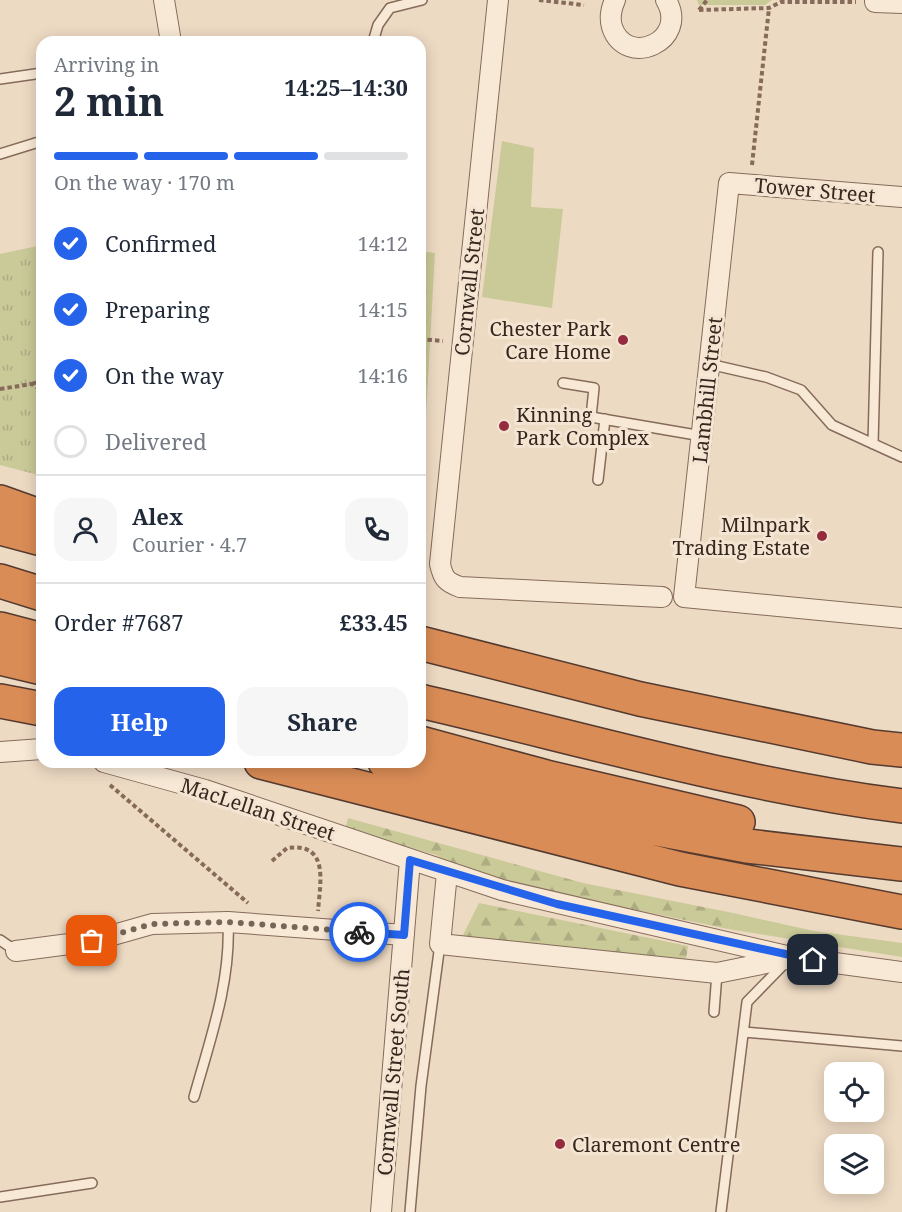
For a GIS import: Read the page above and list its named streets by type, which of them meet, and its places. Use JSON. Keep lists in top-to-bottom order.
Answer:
{
  "streets": {
    "street": [
      "Tower Street",
      "Cornwall Street",
      "Lambhill Street",
      "MacLellan Street",
      "Cornwall Street South"
    ]
  },
  "crossings": [
    ["Tower Street", "Lambhill Street"],
    ["MacLellan Street", "Cornwall Street South"]
  ],
  "places": [
    "Chester Park Care Home",
    "Kinning Park Complex",
    "Milnpark Trading Estate",
    "Claremont Centre"
  ],
  "page": {
    "heading": ["2 min", "Arriving in", "14:25–14:30"],
    "panel": [
      "Alex",
      "Courier · 4.7",
      "Order #7687",
      "£33.45"
    ],
    "bar": "On the way · 170 m",
    "list": [
      ["Confirmed", "14:12"],
      ["Preparing", "14:15"],
      ["On the way", "14:16"],
      "Delivered"
    ],
    "buttons": ["Help", "Share"]
  }
}
